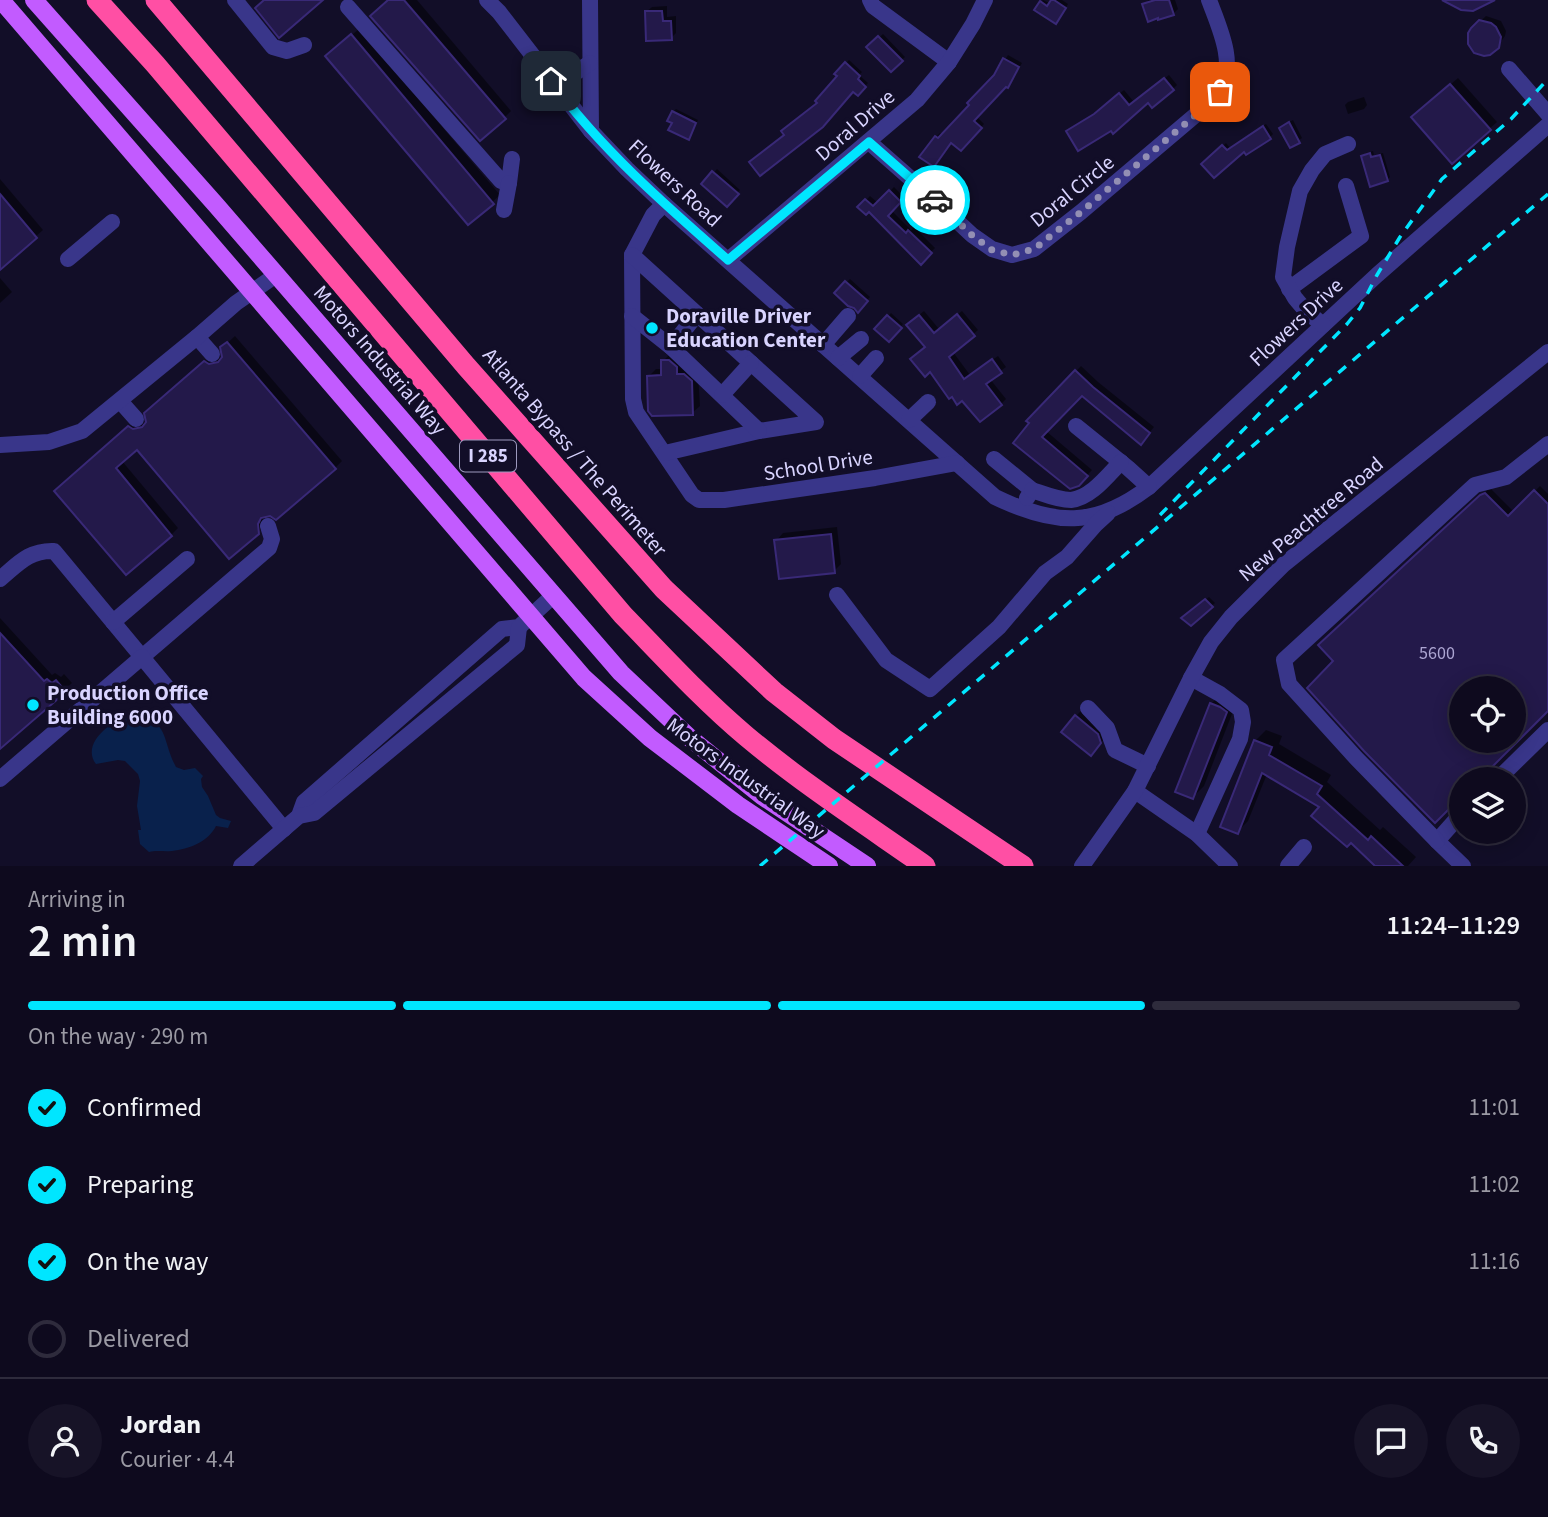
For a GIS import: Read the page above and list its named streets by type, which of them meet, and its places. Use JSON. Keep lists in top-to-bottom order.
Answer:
{
  "streets": {
    "highway": ["Atlanta Bypass / The Perimeter", "I 285"],
    "main road": ["Motors Industrial Way"],
    "street": [
      "Doral Drive",
      "Flowers Road",
      "Doral Circle",
      "Flowers Drive",
      "School Drive",
      "New Peachtree Road"
    ]
  },
  "crossings": [
    ["Doral Drive", "Flowers Road"],
    ["Doral Drive", "Doral Circle"],
    ["Flowers Road", "Flowers Drive"],
    ["Flowers Road", "School Drive"]
  ],
  "places": ["Doraville Driver Education Center", "Production Office Building 6000"],
  "house_numbers": ["5600"],
  "page": {
    "heading": ["2 min", "Arriving in", "11:24–11:29"],
    "panel": ["Jordan", "Courier · 4.4"],
    "bar": "On the way · 290 m",
    "list": [
      ["Confirmed", "11:01"],
      ["Preparing", "11:02"],
      ["On the way", "11:16"],
      "Delivered"
    ]
  }
}
